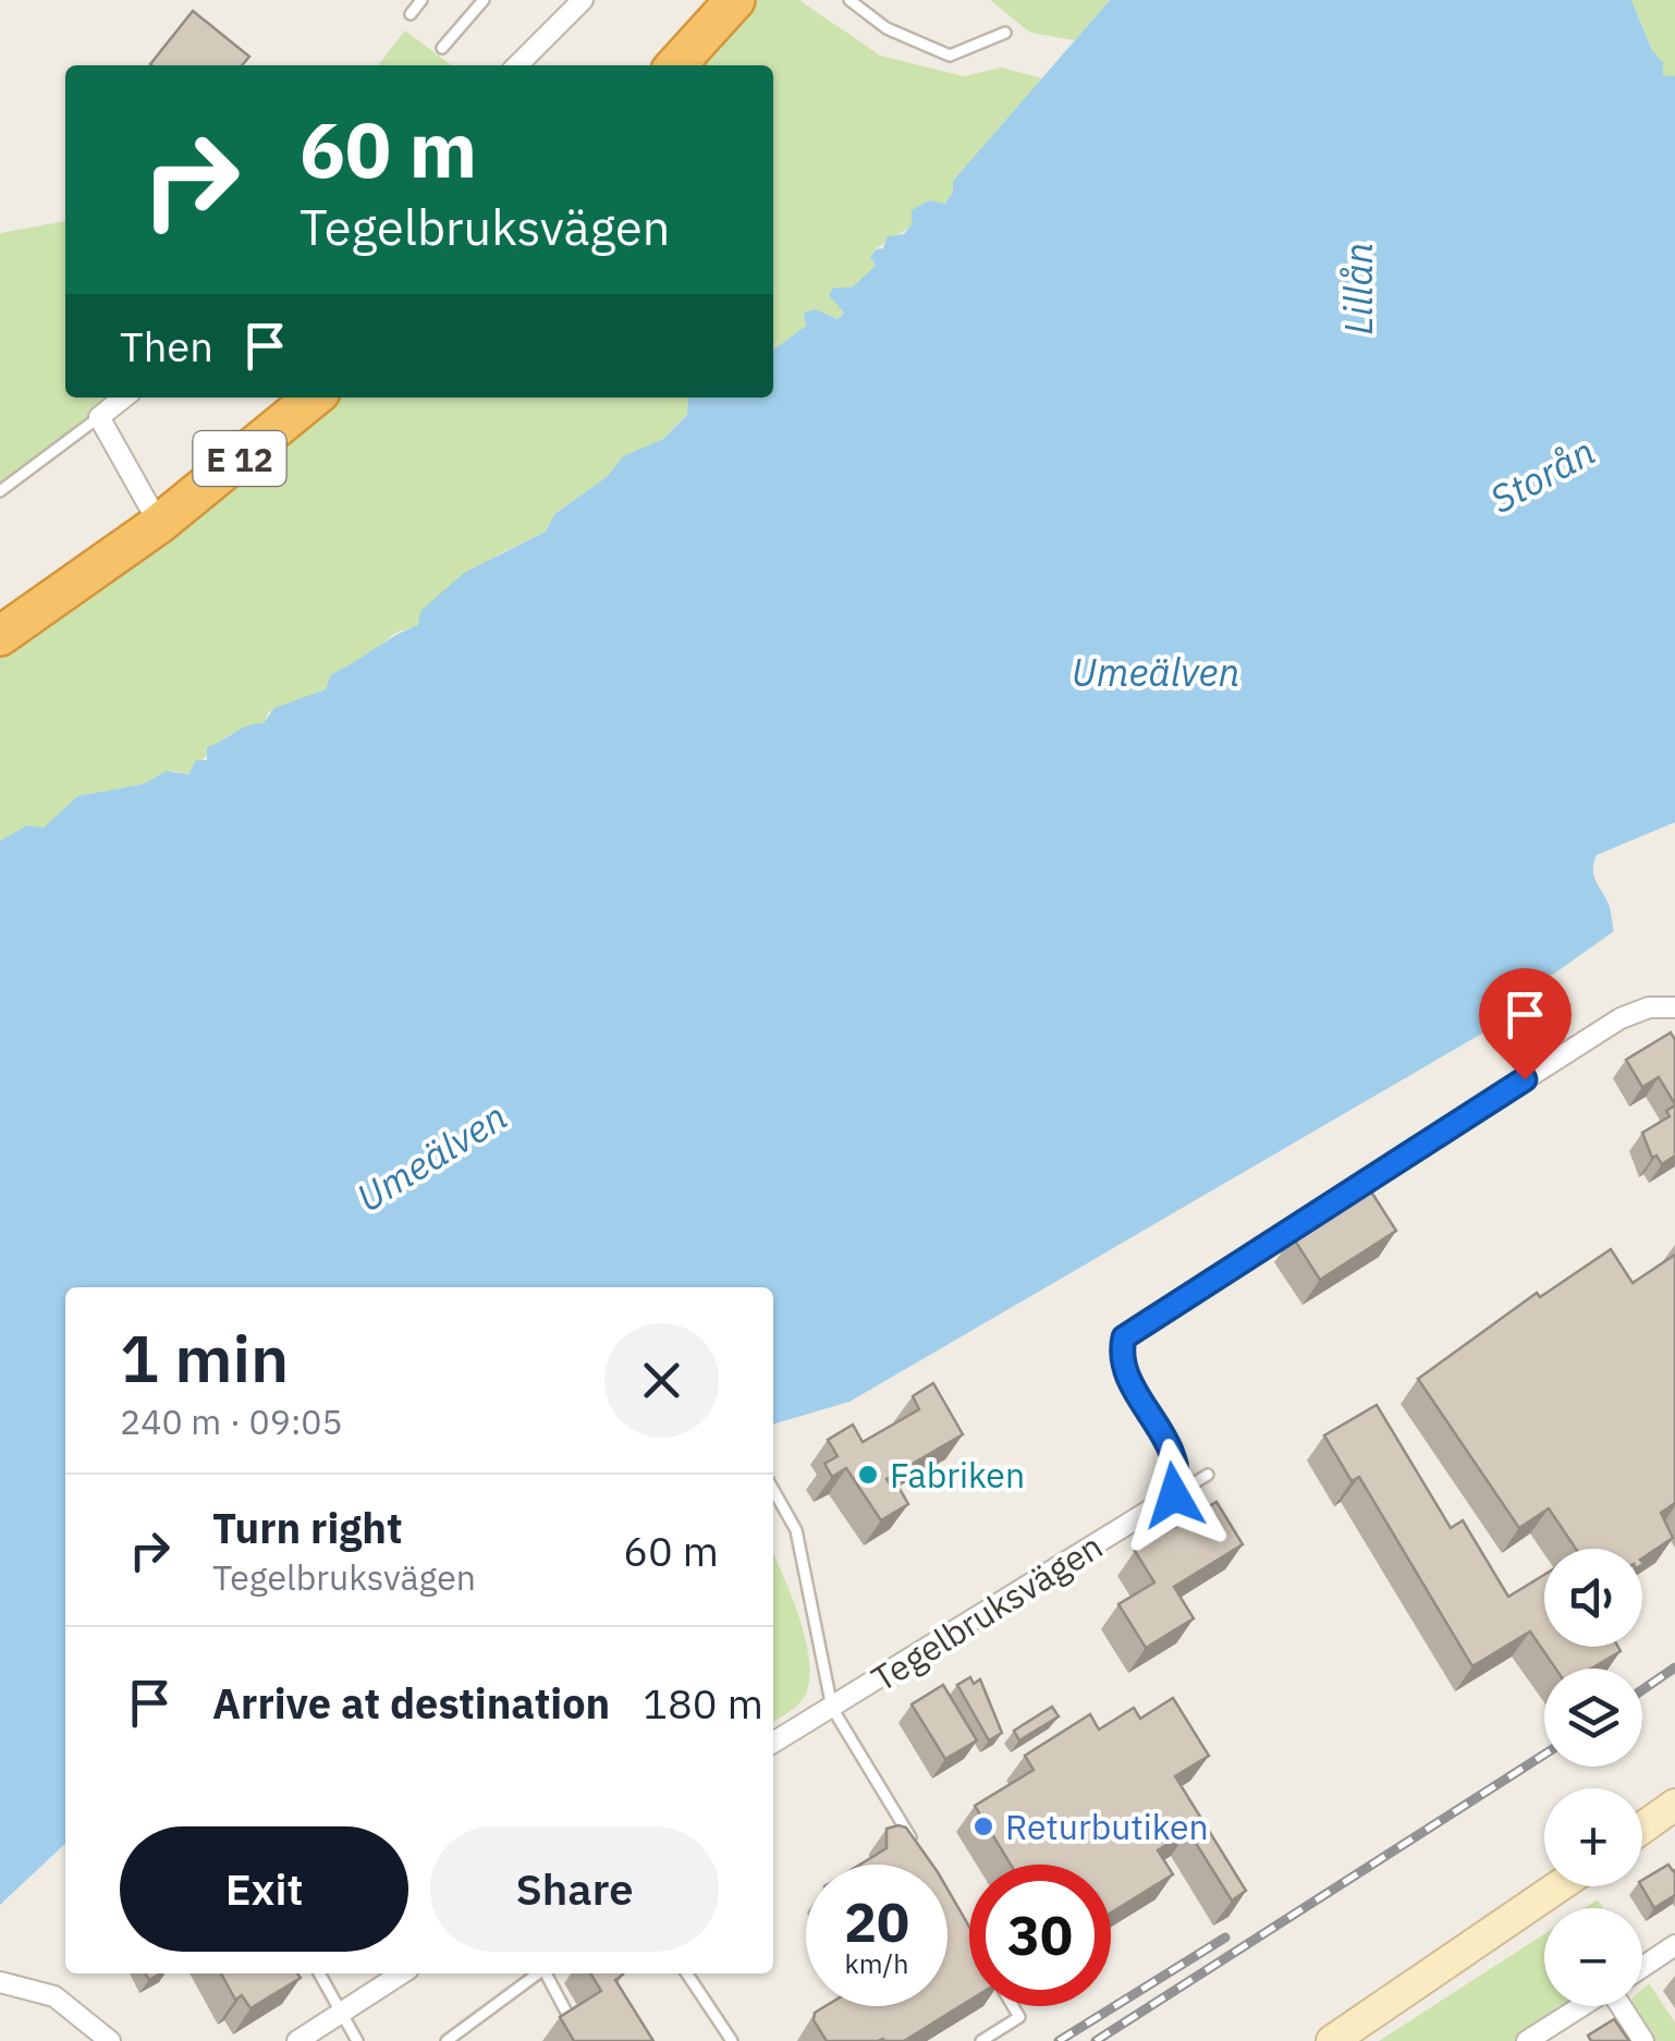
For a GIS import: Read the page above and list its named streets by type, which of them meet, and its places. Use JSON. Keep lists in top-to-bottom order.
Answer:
{
  "streets": {
    "highway": ["E 12"],
    "street": ["Tegelbruksvägen"]
  },
  "water": ["Lillån", "Storån", "Umeälven"],
  "places": ["Fabriken", "Returbutiken"],
  "page": {
    "turn": ["60 m", "Tegelbruksvägen"],
    "then": "Then",
    "heading": ["1 min", "240 m · 09:05"],
    "list": [
      {
        "name": "Turn right",
        "note": "Tegelbruksvägen",
        "value": "60 m"
      },
      {
        "name": "Arrive at destination",
        "value": "180 m"
      }
    ],
    "map_buttons": ["+", "−"],
    "buttons": ["Exit", "Share"],
    "speed": "20 km/h",
    "limit": "30"
  }
}
